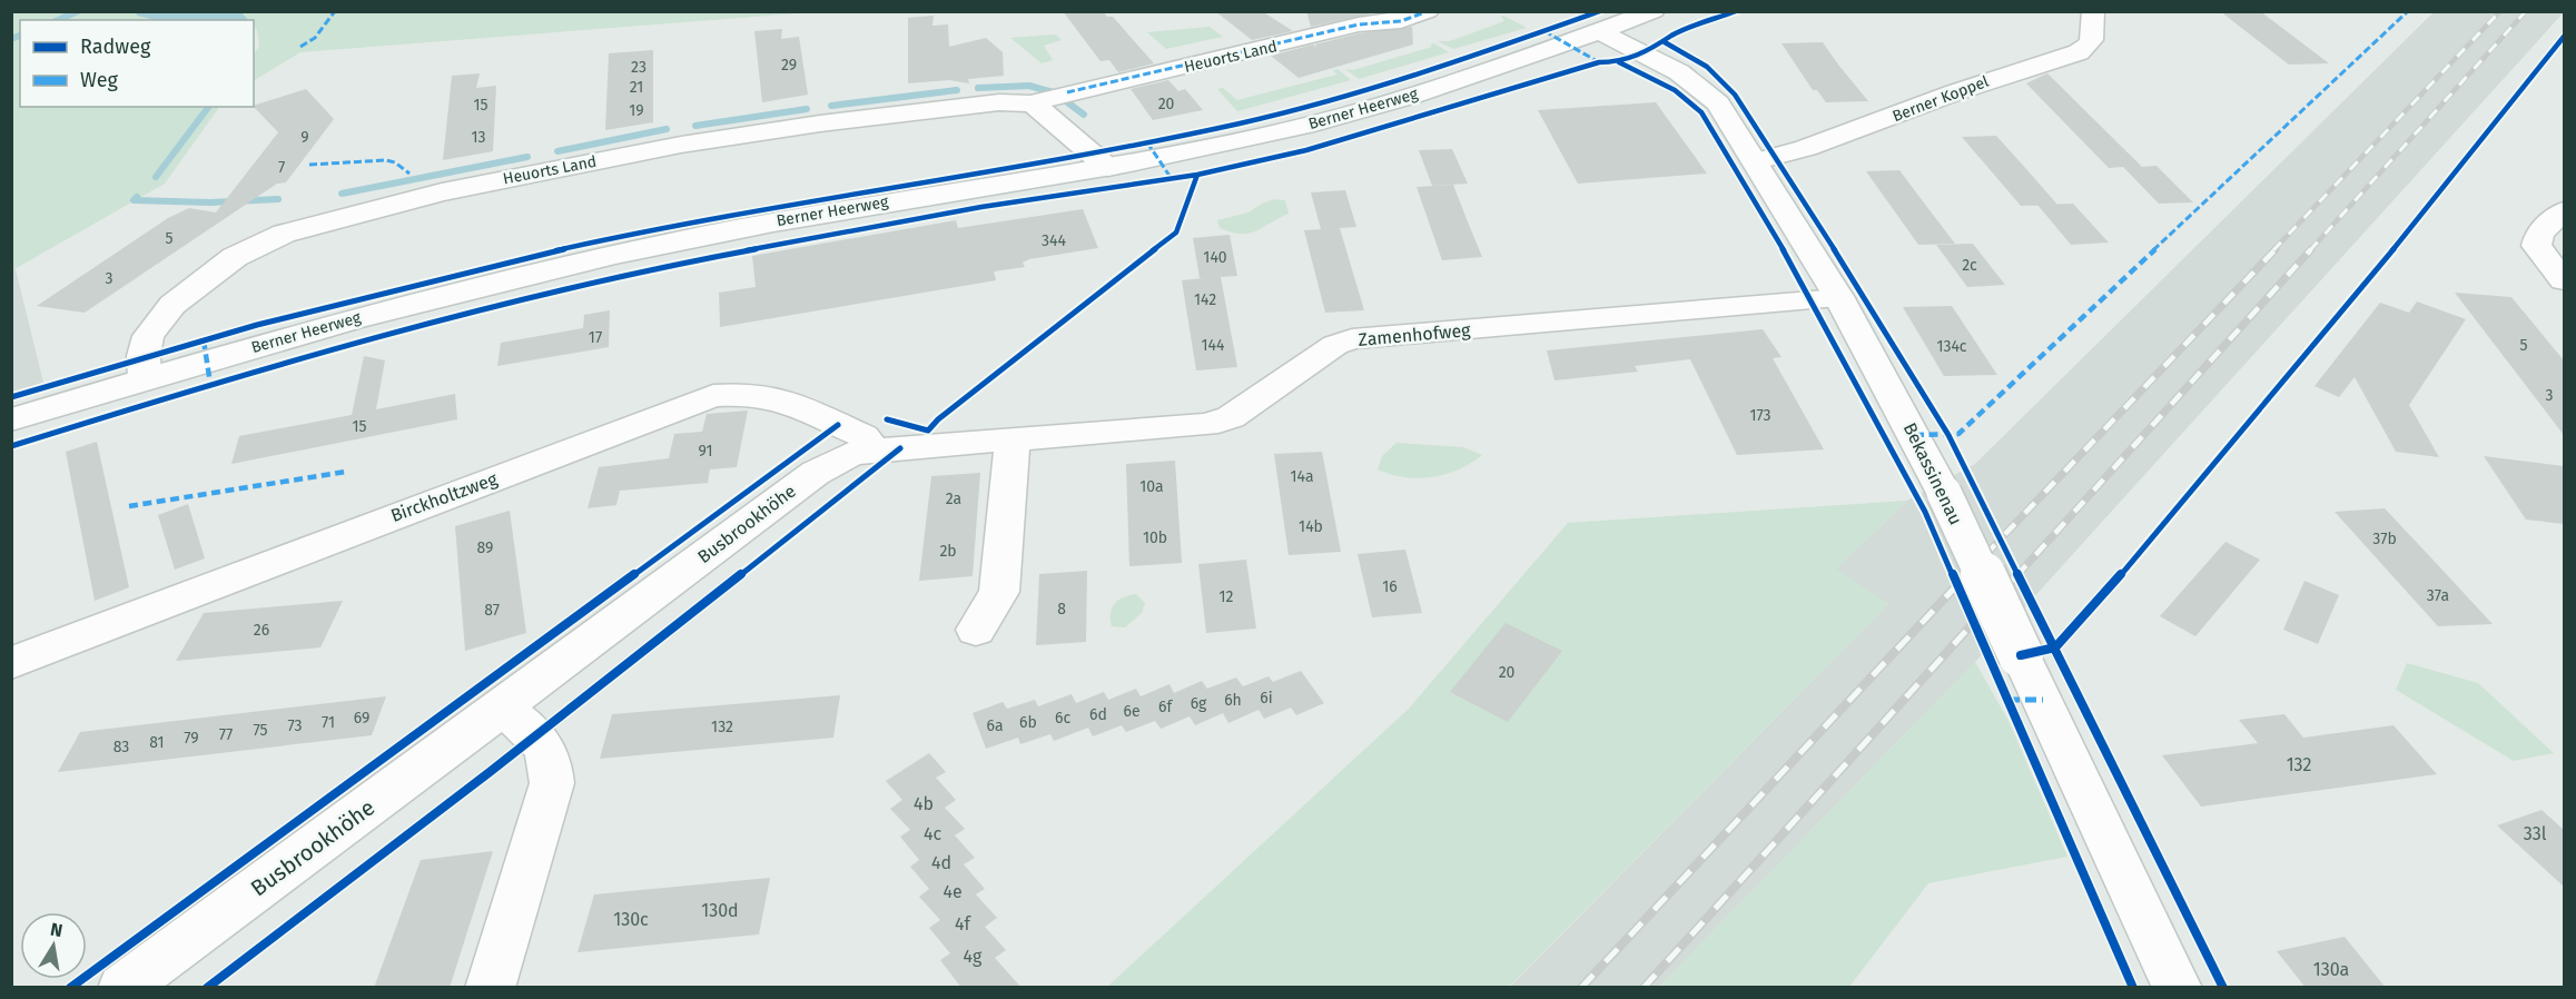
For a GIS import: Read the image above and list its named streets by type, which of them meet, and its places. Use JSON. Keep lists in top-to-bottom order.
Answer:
{
  "streets": {
    "street": [
      "Heuorts Land",
      "Berner Koppel",
      "Berner Heerweg",
      "Zamenhofweg",
      "Bekassinenau",
      "Birckholtzweg",
      "Busbrookhöhe"
    ]
  },
  "crossings": [
    ["Heuorts Land", "Berner Heerweg"],
    ["Berner Koppel", "Bekassinenau"],
    ["Berner Heerweg", "Bekassinenau"],
    ["Zamenhofweg", "Bekassinenau"],
    ["Zamenhofweg", "Birckholtzweg"],
    ["Zamenhofweg", "Busbrookhöhe"],
    ["Birckholtzweg", "Busbrookhöhe"]
  ],
  "house_numbers": [
    "29",
    "23",
    "21",
    "20",
    "15",
    "19",
    "9",
    "13",
    "7",
    "5",
    "344",
    "140",
    "2c",
    "3",
    "142",
    "17",
    "144",
    "5",
    "134c",
    "3",
    "173",
    "15",
    "91",
    "14a",
    "10a",
    "2a",
    "14b",
    "10b",
    "37b",
    "89",
    "2b",
    "16",
    "37a",
    "12",
    "8",
    "87",
    "26",
    "20",
    "6i",
    "6h",
    "6g",
    "6f",
    "6e",
    "6d",
    "69",
    "6c",
    "71",
    "6b",
    "73",
    "6a",
    "132",
    "75",
    "77",
    "79",
    "81",
    "83",
    "132",
    "4b",
    "4c",
    "33l",
    "4d",
    "4e",
    "130d",
    "130c",
    "4f",
    "4g",
    "130a"
  ],
  "legend": ["Radweg", "Weg"],
  "north": "top"
}
